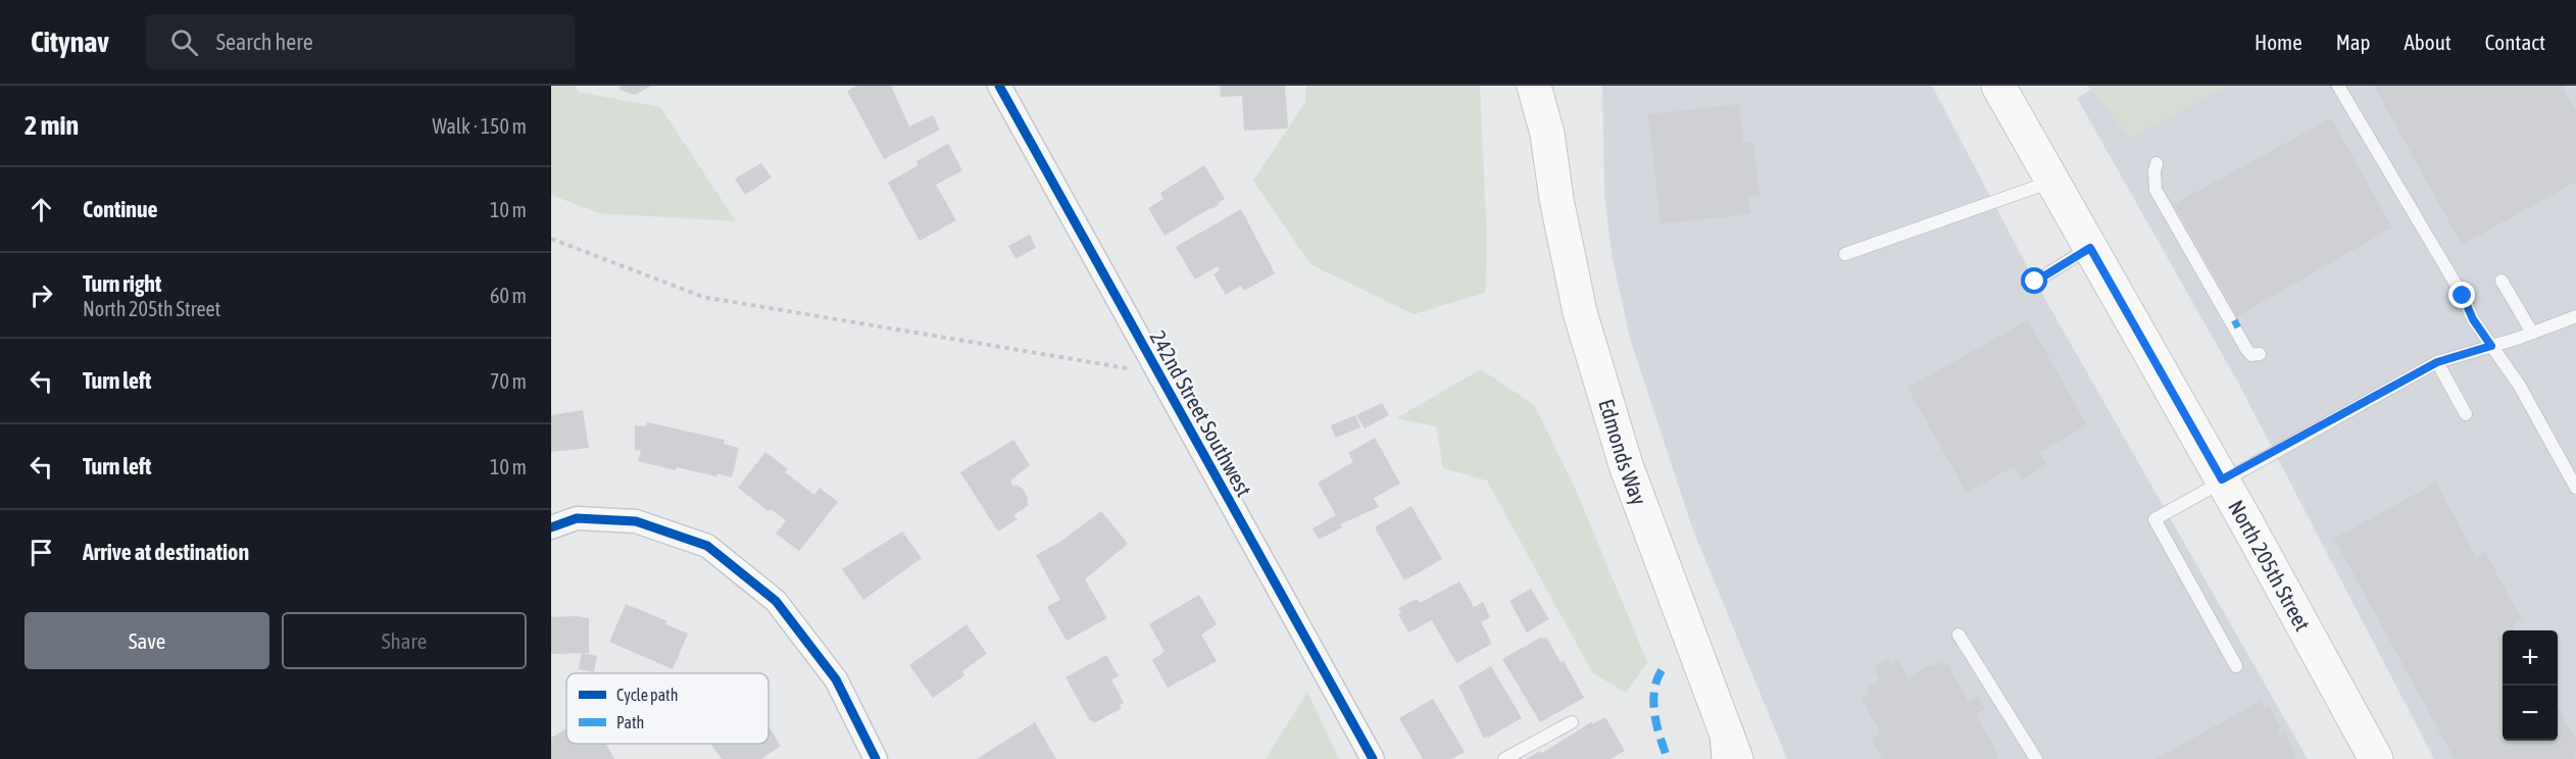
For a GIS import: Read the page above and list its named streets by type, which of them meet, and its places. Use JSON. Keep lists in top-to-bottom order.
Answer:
{
  "streets": {
    "main road": ["Edmonds Way", "North 205th Street"],
    "street": ["242nd Street Southwest"]
  },
  "legend": ["Cycle path", "Path"],
  "page": {
    "header": "Citynav",
    "search": "Search here",
    "nav": [
      "Home",
      "Map",
      "About",
      "Contact"
    ],
    "heading": ["2 min", "Walk · 150 m"],
    "list": [
      ["Continue", "10 m"],
      ["Turn right", "North 205th Street", "60 m"],
      ["Turn left", "70 m"],
      ["Turn left", "10 m"],
      "Arrive at destination"
    ],
    "buttons": ["Save", "Share"],
    "map_buttons": ["+", "−"]
  }
}
